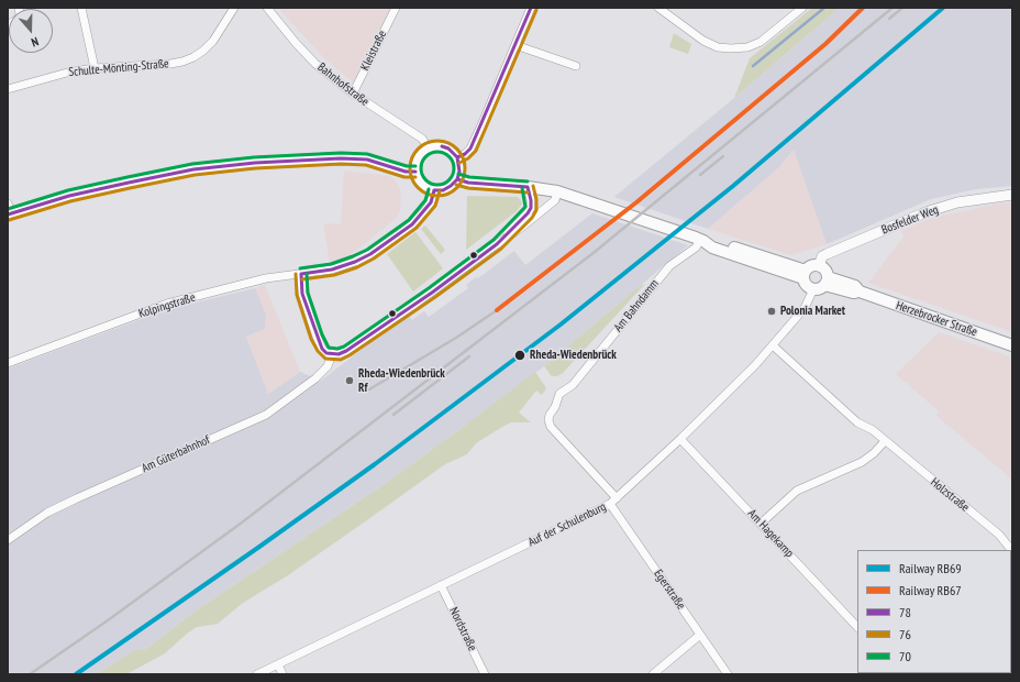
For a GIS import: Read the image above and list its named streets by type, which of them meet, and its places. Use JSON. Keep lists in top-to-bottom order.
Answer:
{
  "streets": {
    "main road": ["Herzebrocker Straße"],
    "street": [
      "Kleistraße",
      "Schulte-Mönting-Straße",
      "Bahnhofstraße",
      "Bosfelder Weg",
      "Kolpingstraße",
      "Am Bahndamm",
      "Am Güterbahnhof",
      "Holzstraße",
      "Auf der Schulenburg",
      "Am Hagekamp",
      "Egerstraße",
      "Nordstraße"
    ]
  },
  "crossings": [
    ["Kleistraße", "Bahnhofstraße"],
    ["Bahnhofstraße", "Kolpingstraße"],
    ["Bosfelder Weg", "Herzebrocker Straße"],
    ["Bosfelder Weg", "Auf der Schulenburg"],
    ["Am Bahndamm", "Auf der Schulenburg"],
    ["Herzebrocker Straße", "Auf der Schulenburg"],
    ["Holzstraße", "Auf der Schulenburg"],
    ["Auf der Schulenburg", "Am Hagekamp"],
    ["Auf der Schulenburg", "Egerstraße"],
    ["Auf der Schulenburg", "Nordstraße"]
  ],
  "places": ["Polonia Market", "Rheda-Wiedenbrück", "Rheda-Wiedenbrück Rf"],
  "lines": [
    "rail line RB69",
    "rail line RB67",
    "transit line 78",
    "transit line 76",
    "transit line 70"
  ],
  "legend": [
    "Railway RB69",
    "Railway RB67",
    "78",
    "76",
    "70"
  ],
  "north": "bottom"
}
